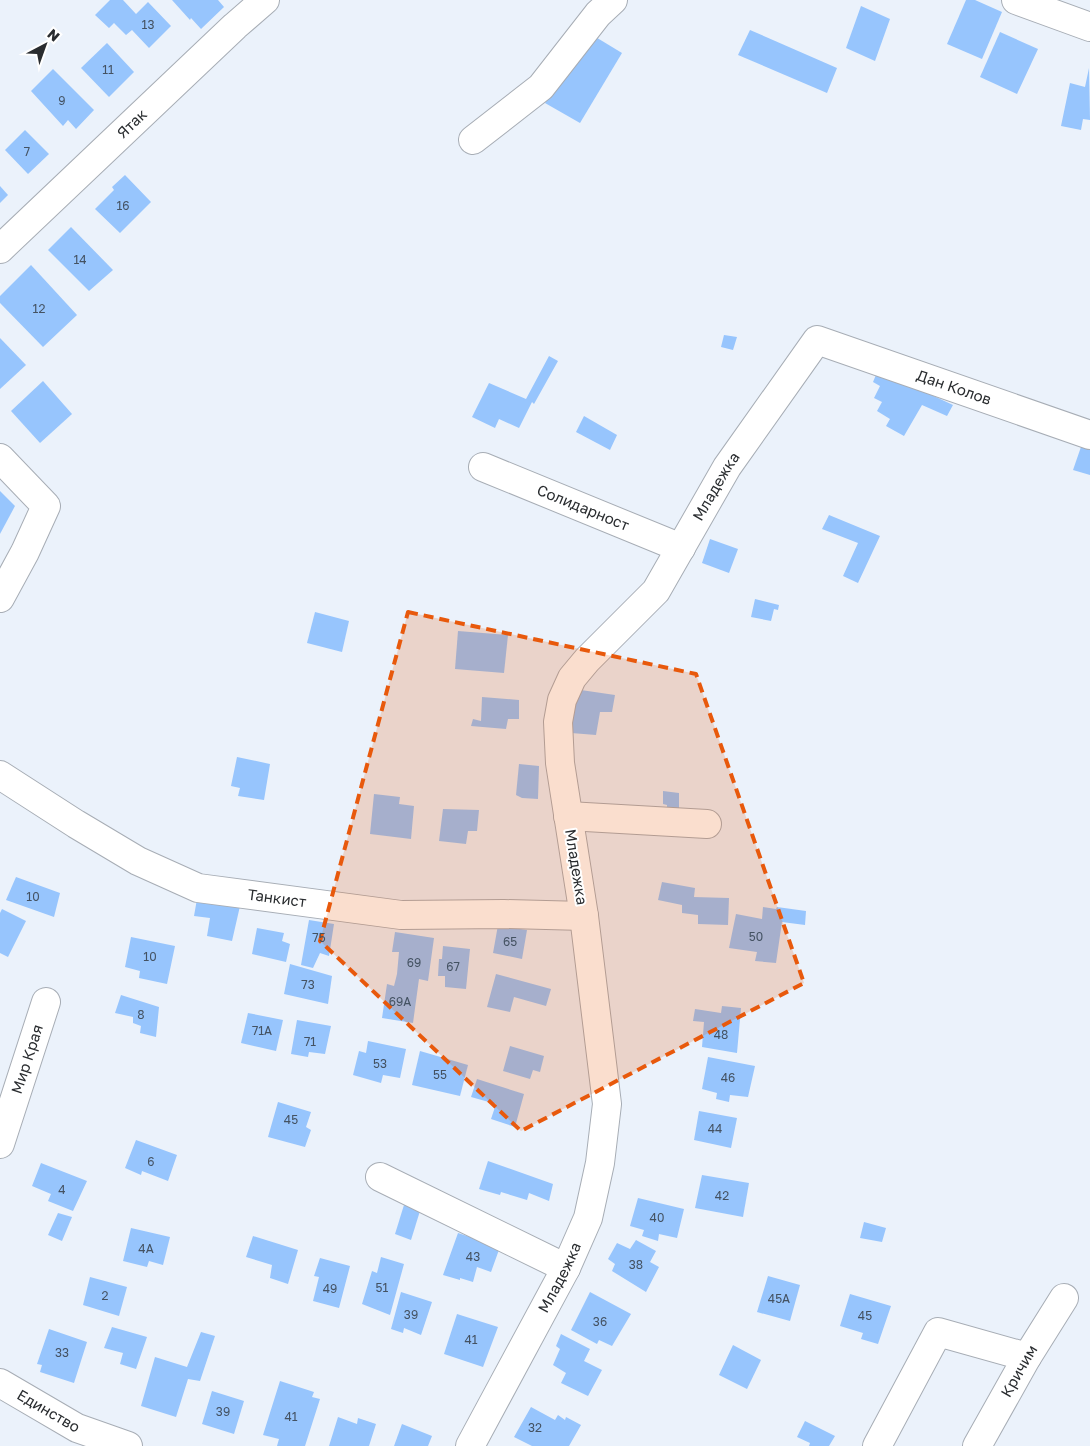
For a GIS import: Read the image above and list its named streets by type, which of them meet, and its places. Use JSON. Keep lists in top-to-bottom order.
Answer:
{
  "streets": {
    "street": [
      "Ятак",
      "Дан Колов",
      "Младежка",
      "Солидарност",
      "Танкист",
      "Мир Края",
      "Кричим",
      "Единство"
    ]
  },
  "crossings": [
    ["Дан Колов", "Младежка"],
    ["Младежка", "Солидарност"],
    ["Младежка", "Танкист"]
  ],
  "house_numbers": [
    "13",
    "11",
    "9",
    "7",
    "16",
    "14",
    "12",
    "10",
    "50",
    "75",
    "65",
    "10",
    "69",
    "67",
    "73",
    "69А",
    "8",
    "71А",
    "48",
    "71",
    "53",
    "55",
    "46",
    "45",
    "44",
    "6",
    "4",
    "42",
    "40",
    "4А",
    "43",
    "38",
    "51",
    "49",
    "2",
    "45А",
    "39",
    "45",
    "36",
    "41",
    "33",
    "39",
    "41",
    "32"
  ],
  "north": "top right"
}
